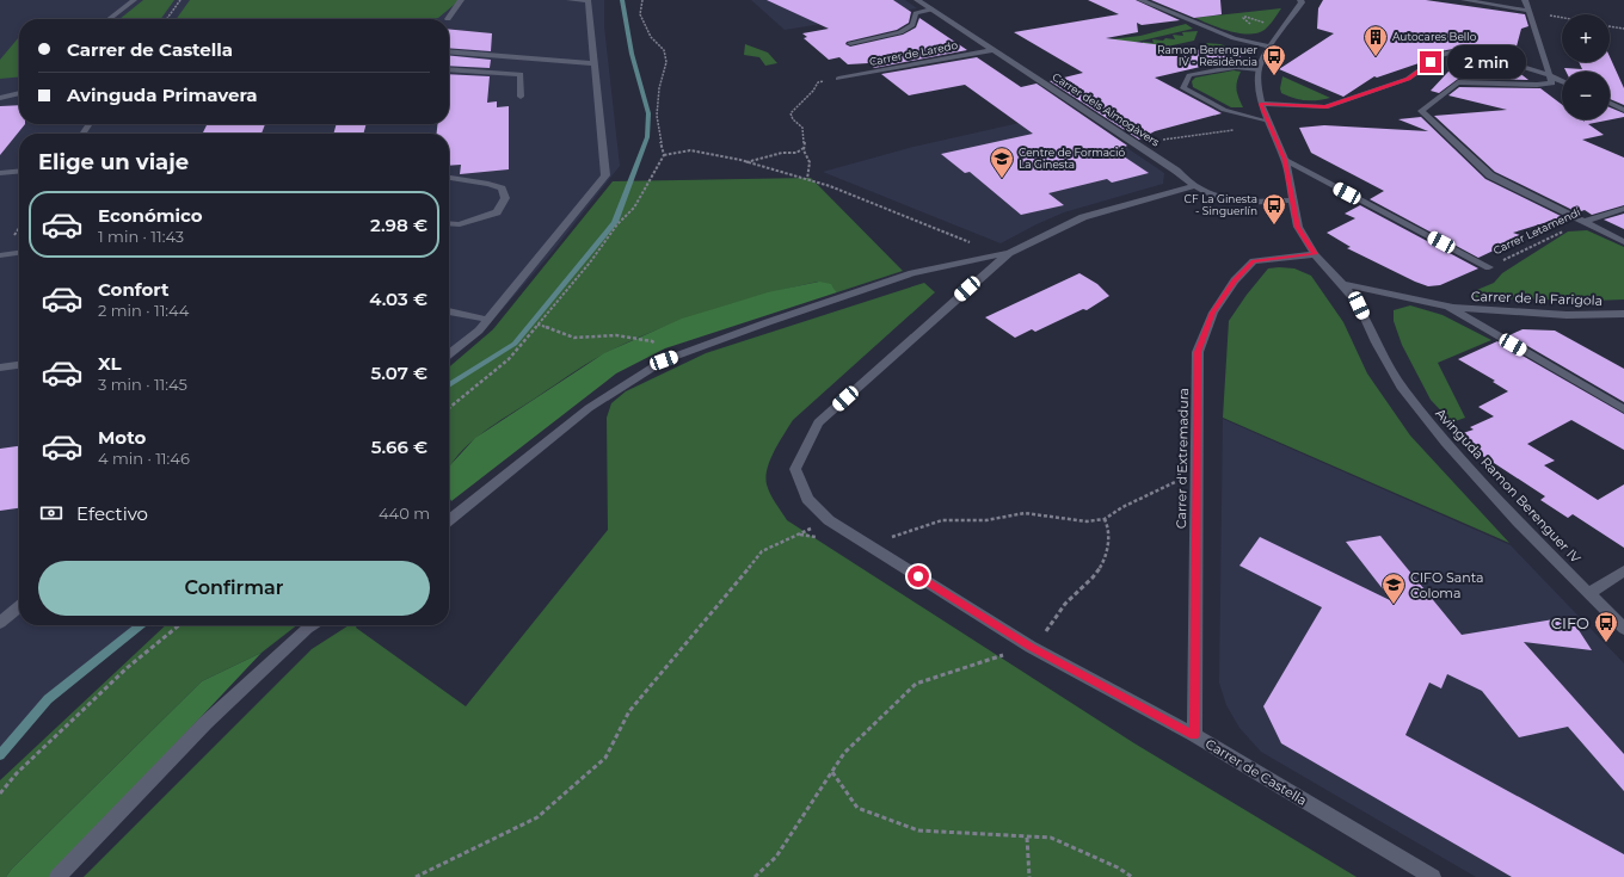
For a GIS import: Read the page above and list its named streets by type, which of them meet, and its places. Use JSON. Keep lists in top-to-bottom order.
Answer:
{
  "streets": {
    "street": [
      "Carrer de Laredo",
      "Carrer dels Almogàvers",
      "Carrer Letamendi",
      "Carrer de la Farigola",
      "Carrer d'Extremadura",
      "Avinguda Ramon Berenguer IV",
      "Carrer de Castella"
    ]
  },
  "crossings": [
    ["Carrer de Laredo", "Carrer dels Almogàvers"],
    ["Carrer dels Almogàvers", "Avinguda Ramon Berenguer IV"],
    ["Carrer dels Almogàvers", "Carrer de Castella"],
    ["Carrer Letamendi", "Avinguda Ramon Berenguer IV"],
    ["Carrer d'Extremadura", "Avinguda Ramon Berenguer IV"],
    ["Carrer d'Extremadura", "Carrer de Castella"]
  ],
  "places": {
    "building": ["Autocares Bello"],
    "bus stop": ["Ramon Berenguer IV - Residència", "CF La Ginesta - Singuerlín", "CIFO"],
    "school or university": ["Centre de Formació La Ginesta", "CIFO Santa Coloma"]
  },
  "page": {
    "map_buttons": ["+", "−"],
    "banner": ["Carrer de Castella", "Avinguda Primavera"],
    "bubble": "2 min",
    "heading": "Elige un viaje",
    "list": [
      {
        "name": "Económico",
        "note": "1 min · 11:43",
        "value": "2.98 €"
      },
      {
        "name": "Confort",
        "note": "2 min · 11:44",
        "value": "4.03 €"
      },
      {
        "name": "XL",
        "note": "3 min · 11:45",
        "value": "5.07 €"
      },
      {
        "name": "Moto",
        "note": "4 min · 11:46",
        "value": "5.66 €"
      }
    ],
    "pay": ["Efectivo", "440 m"],
    "buttons": "Confirmar"
  }
}
